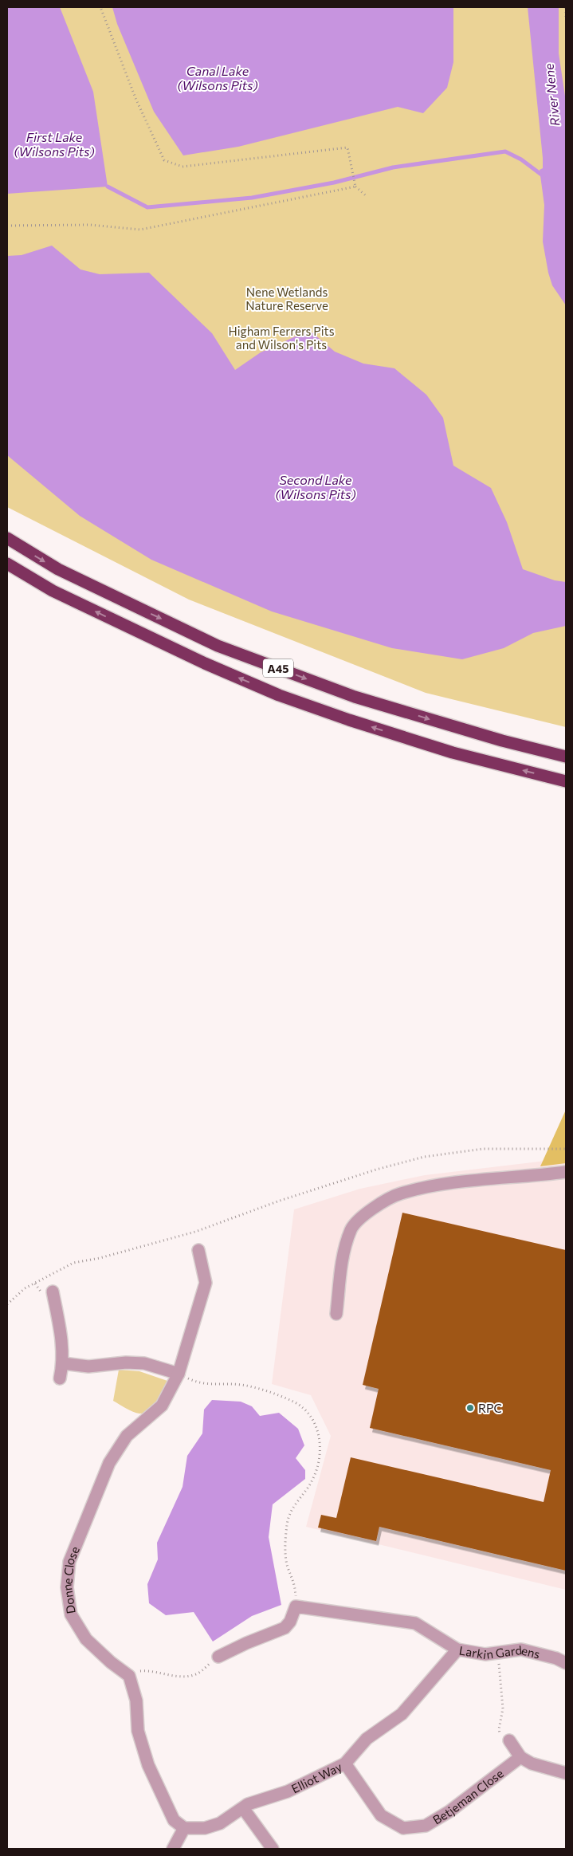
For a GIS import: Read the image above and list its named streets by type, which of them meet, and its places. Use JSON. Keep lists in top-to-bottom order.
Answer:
{
  "streets": {
    "highway": ["A45"],
    "street": [
      "Donne Close",
      "Larkin Gardens",
      "Elliot Way",
      "Betjeman Close"
    ]
  },
  "crossings": [
    ["Larkin Gardens", "Elliot Way"],
    ["Elliot Way", "Betjeman Close"]
  ],
  "water": [
    "Canal Lake (Wilsons Pits)",
    "River Nene",
    "First Lake (Wilsons Pits)",
    "Second Lake (Wilsons Pits)"
  ],
  "parks": ["Nene Wetlands Nature Reserve", "Higham Ferrers Pits and Wilson's Pits"],
  "places": ["RPC"]
}
